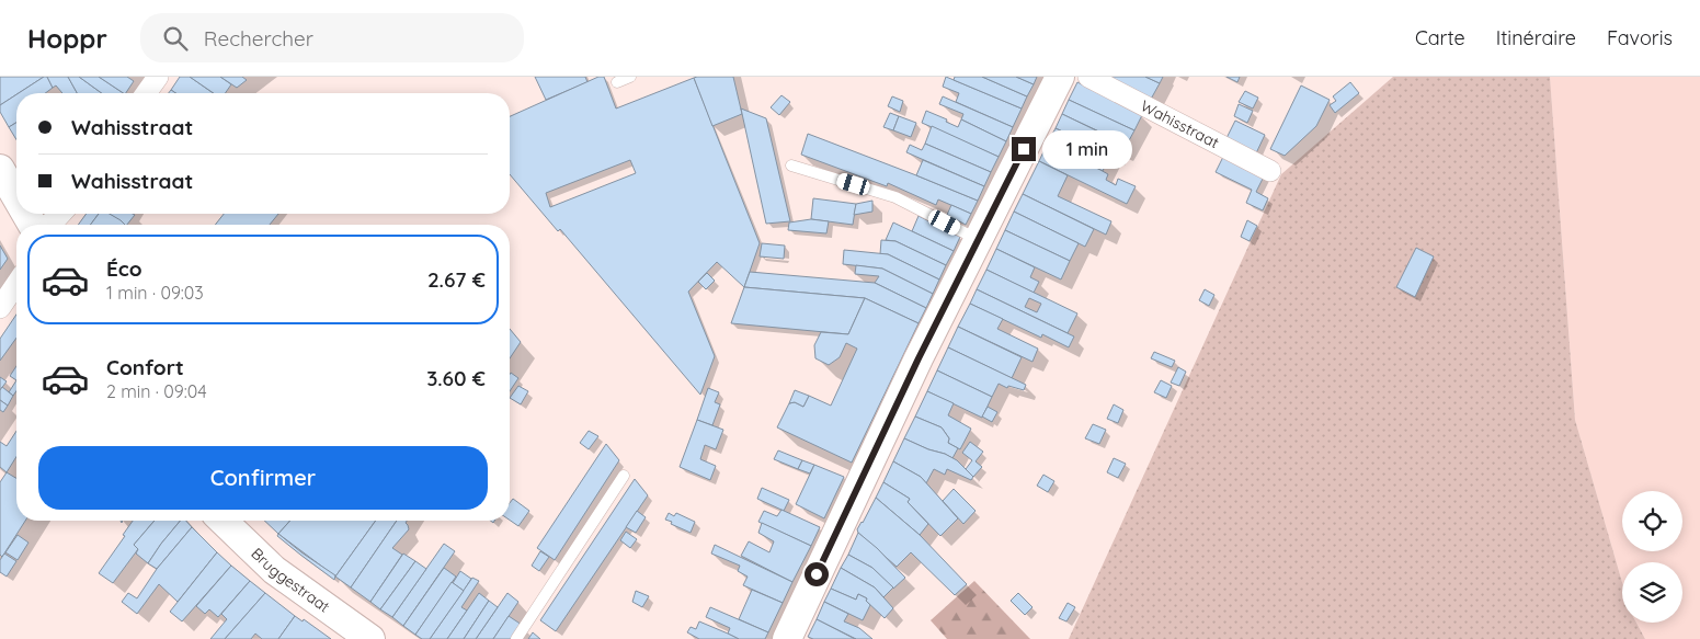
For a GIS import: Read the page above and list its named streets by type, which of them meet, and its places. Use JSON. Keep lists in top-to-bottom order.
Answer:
{
  "streets": {
    "street": ["Wahisstraat", "Bruggestraat"]
  },
  "page": {
    "header": "Hoppr",
    "search": "Rechercher",
    "nav": ["Carte", "Itinéraire", "Favoris"],
    "banner": ["Wahisstraat", "Wahisstraat"],
    "bubble": "1 min",
    "list": [
      {
        "name": "Éco",
        "note": "1 min · 09:03",
        "value": "2.67 €"
      },
      {
        "name": "Confort",
        "note": "2 min · 09:04",
        "value": "3.60 €"
      }
    ],
    "buttons": "Confirmer"
  }
}
